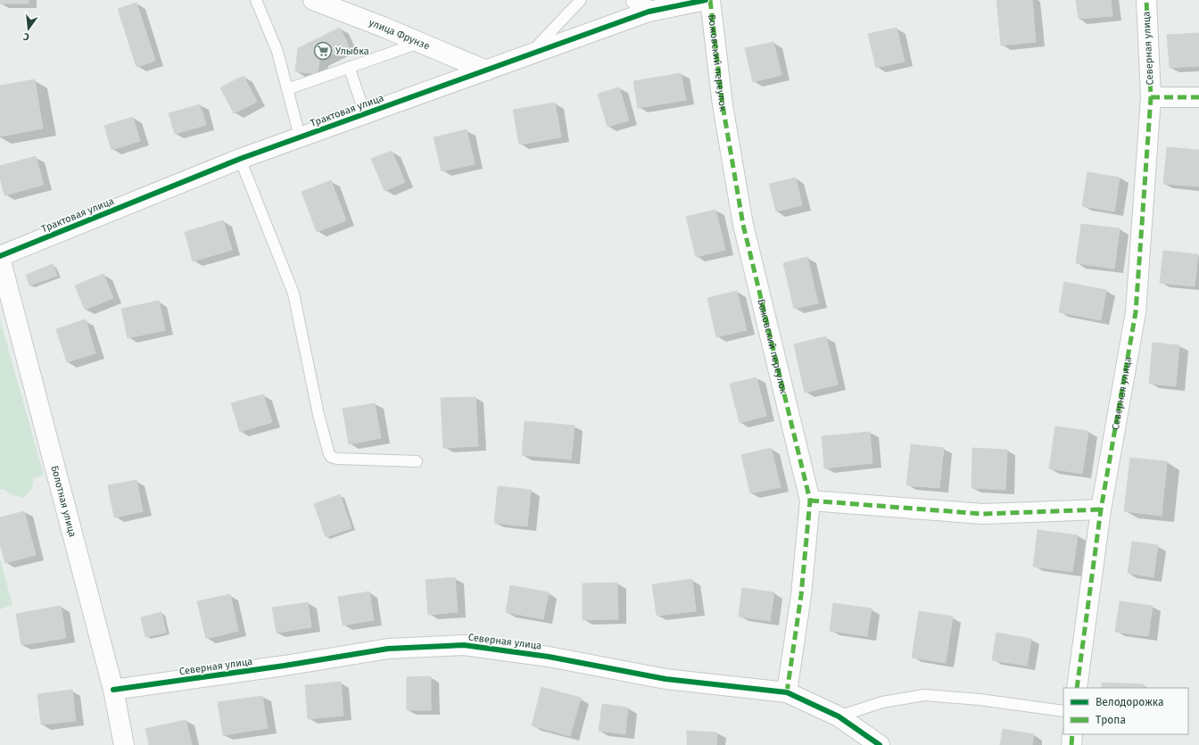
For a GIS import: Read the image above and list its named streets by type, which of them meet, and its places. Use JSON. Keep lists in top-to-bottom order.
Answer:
{
  "streets": {
    "street": [
      "улица Фрунзе",
      "Северная улица",
      "Божовский переулок",
      "Трактовая улица",
      "Болотная улица"
    ]
  },
  "crossings": [
    ["улица Фрунзе", "Трактовая улица"],
    ["Северная улица", "Божовский переулок"],
    ["Северная улица", "Болотная улица"],
    ["Трактовая улица", "Болотная улица"]
  ],
  "places": {
    "supermarket": ["Улыбка"]
  },
  "legend": ["Велодорожка", "Тропа"],
  "north": "bottom"
}
